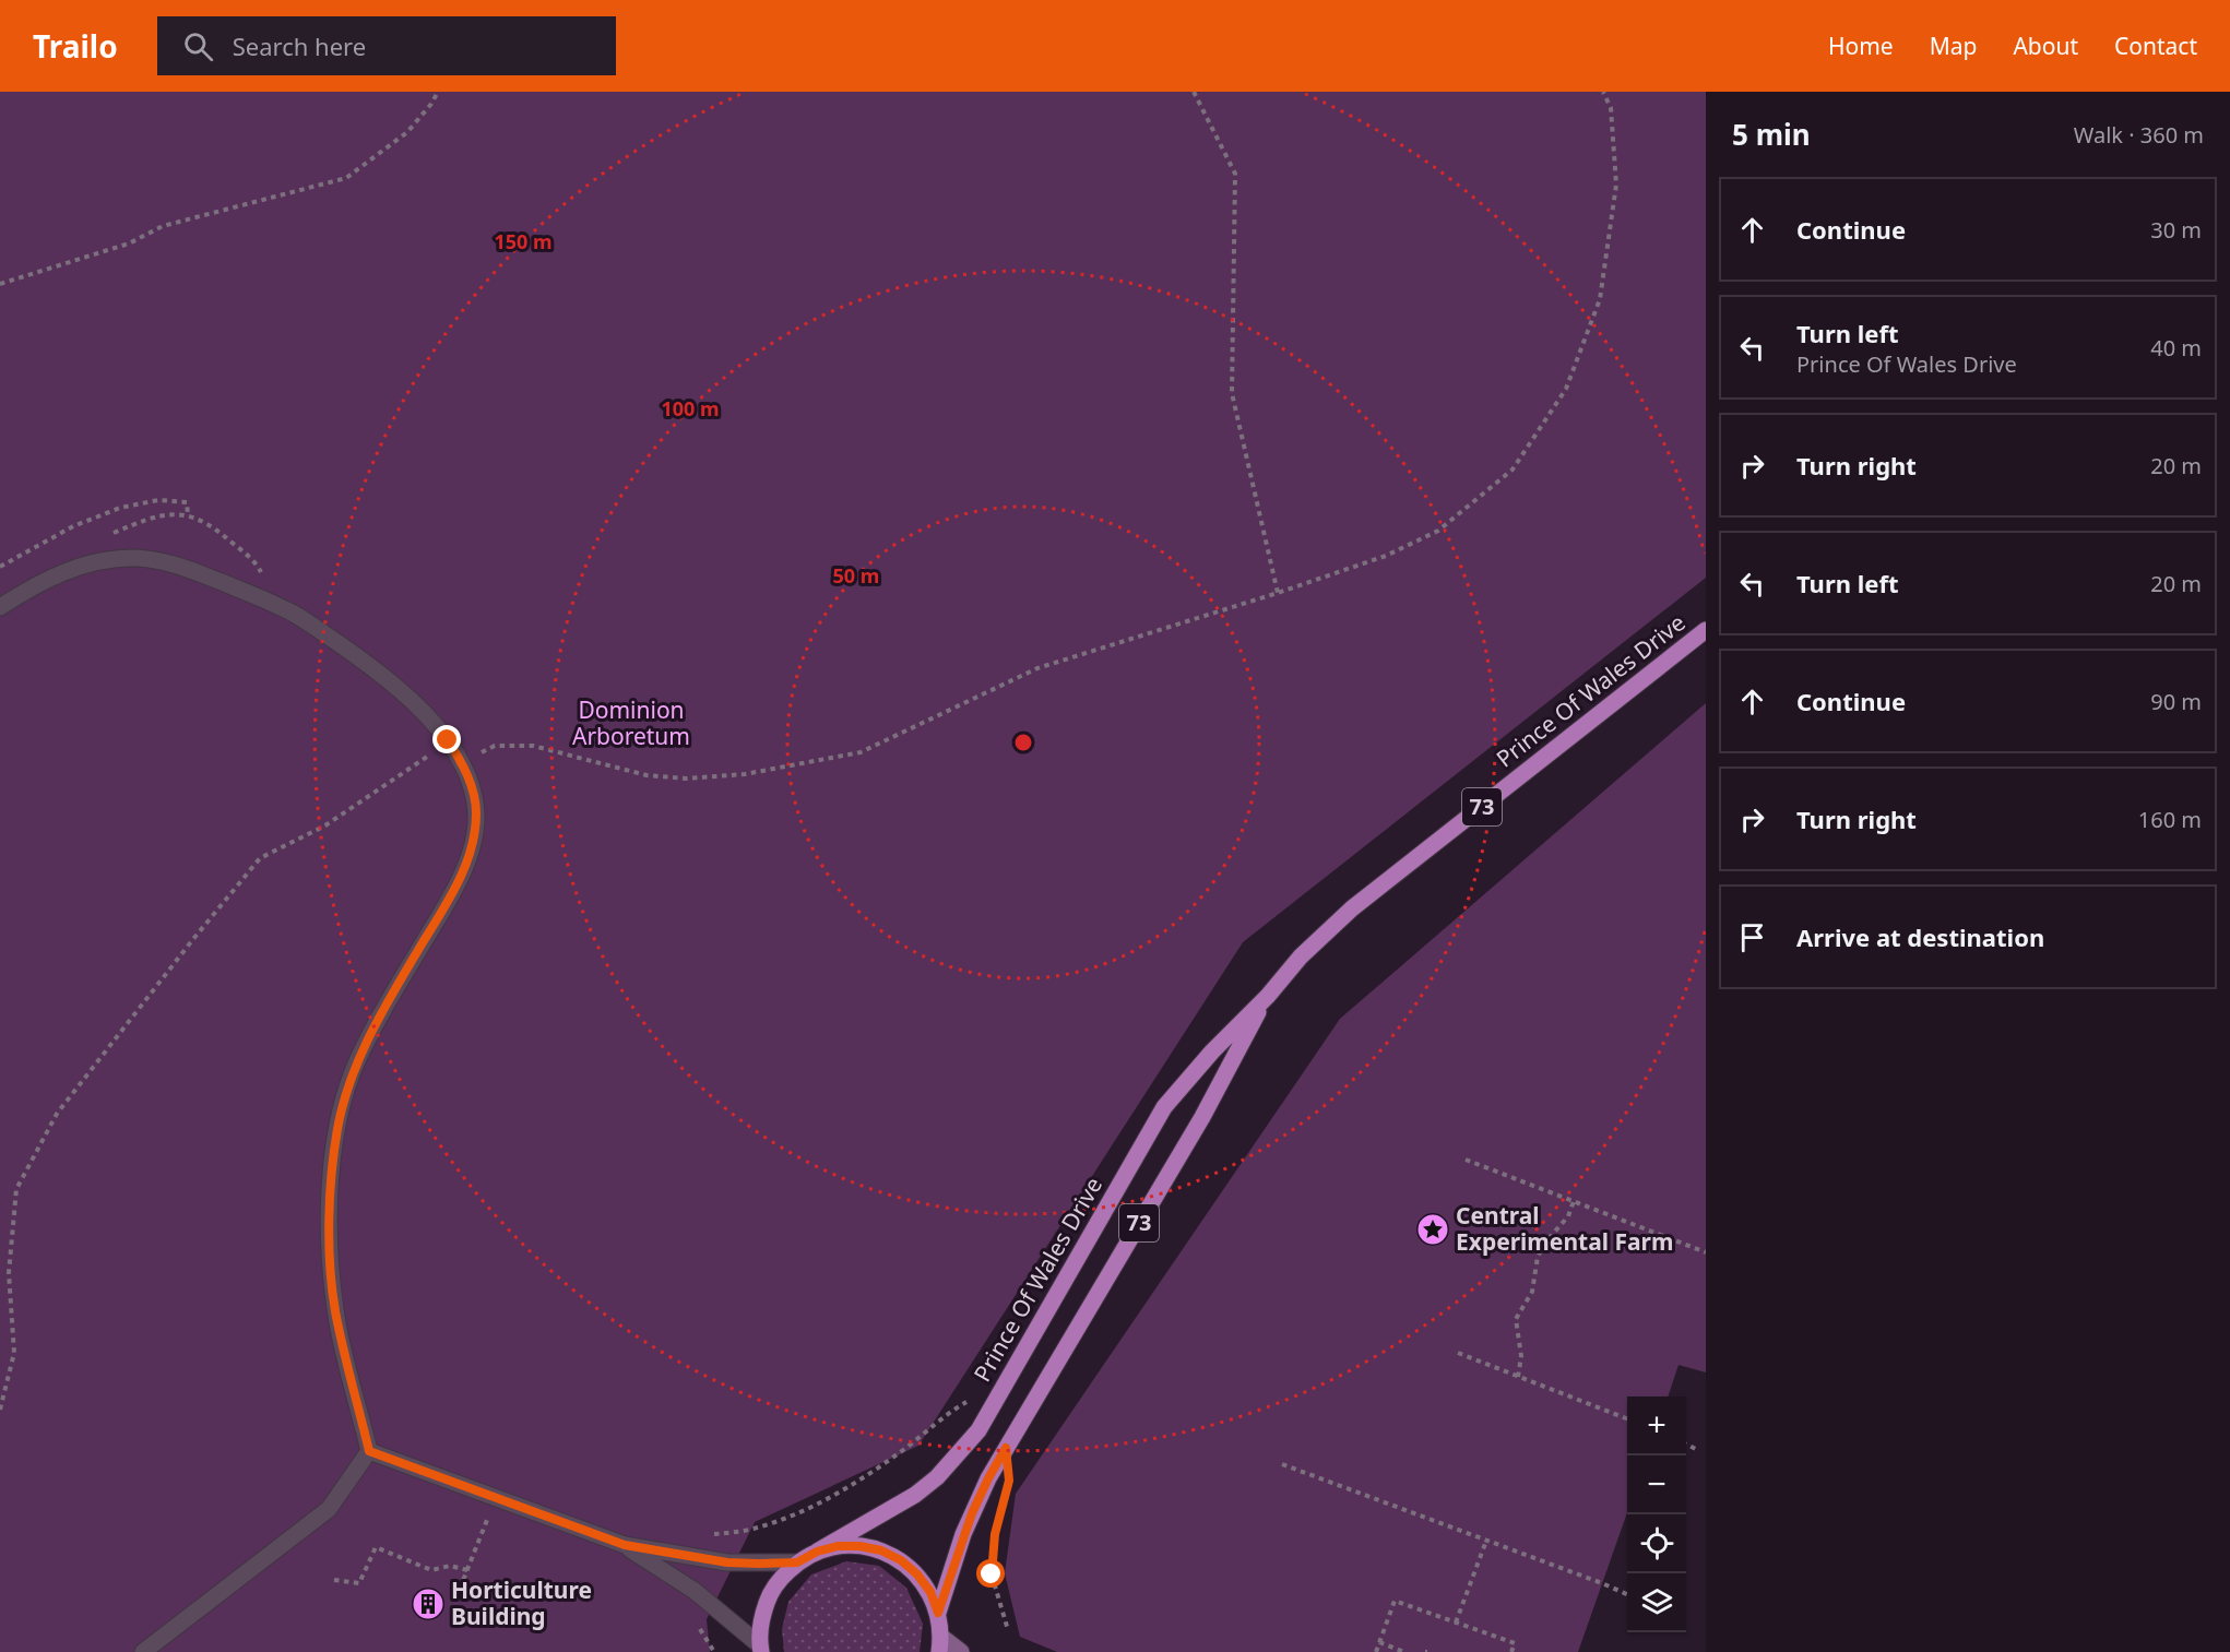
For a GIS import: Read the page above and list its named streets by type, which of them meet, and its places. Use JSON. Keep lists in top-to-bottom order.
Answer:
{
  "streets": {
    "main road": ["Prince Of Wales Drive", "73"]
  },
  "crossings": [
    ["Prince Of Wales Drive", "73"]
  ],
  "parks": ["Dominion Arboretum"],
  "places": {
    "place": ["Central Experimental Farm"],
    "building": ["Horticulture Building"]
  },
  "page": {
    "header": "Trailo",
    "search": "Search here",
    "nav": [
      "Home",
      "Map",
      "About",
      "Contact"
    ],
    "heading": ["5 min", "Walk · 360 m"],
    "list": [
      ["Continue", "30 m"],
      ["Turn left", "Prince Of Wales Drive", "40 m"],
      ["Turn right", "20 m"],
      ["Turn left", "20 m"],
      ["Continue", "90 m"],
      ["Turn right", "160 m"],
      "Arrive at destination"
    ],
    "map_buttons": ["+", "−"]
  },
  "rings": ["150 m", "100 m", "50 m"]
}
